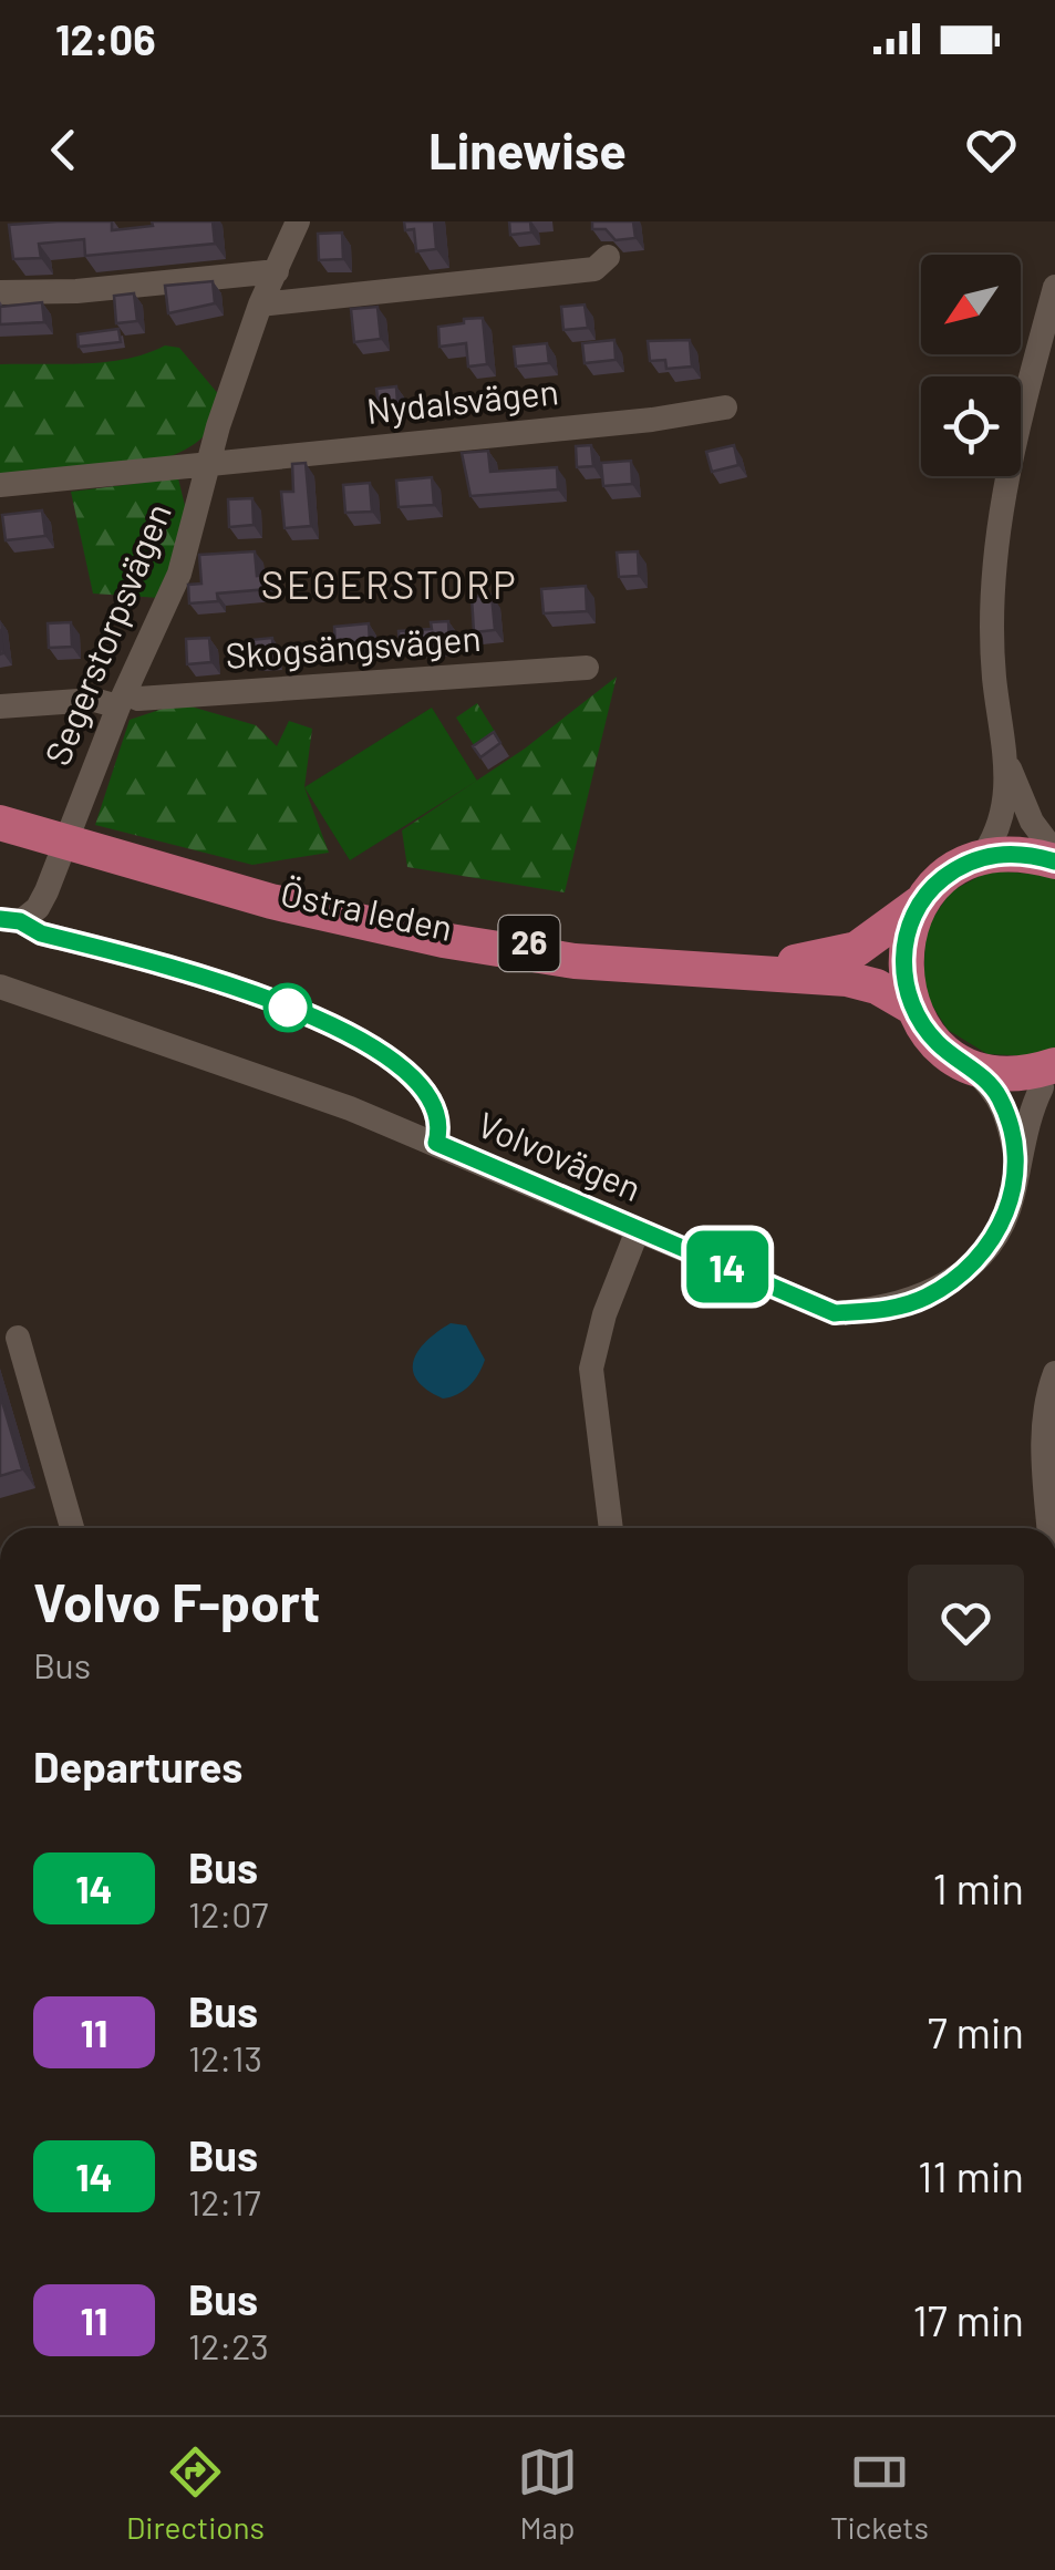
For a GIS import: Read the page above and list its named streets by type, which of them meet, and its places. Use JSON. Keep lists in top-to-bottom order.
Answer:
{
  "streets": {
    "highway": ["Östra leden", "26"],
    "street": [
      "Nydalsvägen",
      "Segerstorpsvägen",
      "Skogsängsvägen",
      "Volvovägen"
    ]
  },
  "crossings": [
    ["Nydalsvägen", "Segerstorpsvägen"],
    ["Segerstorpsvägen", "Skogsängsvägen"],
    ["Östra leden", "26"]
  ],
  "districts": ["SEGERSTORP"],
  "lines": ["bus line 14"],
  "north": "bottom left",
  "page": {
    "status": "12:06",
    "header": "Linewise",
    "on_map": "14",
    "heading": [
      ["Volvo F-port", "Bus"],
      "Departures"
    ],
    "list": [
      {
        "mark": "14",
        "name": "Bus",
        "note": "12:07",
        "value": "1 min"
      },
      {
        "mark": "11",
        "name": "Bus",
        "note": "12:13",
        "value": "7 min"
      },
      {
        "mark": "14",
        "name": "Bus",
        "note": "12:17",
        "value": "11 min"
      },
      {
        "mark": "11",
        "name": "Bus",
        "note": "12:23",
        "value": "17 min"
      }
    ],
    "tabs": ["Directions", "Map", "Tickets"]
  }
}
